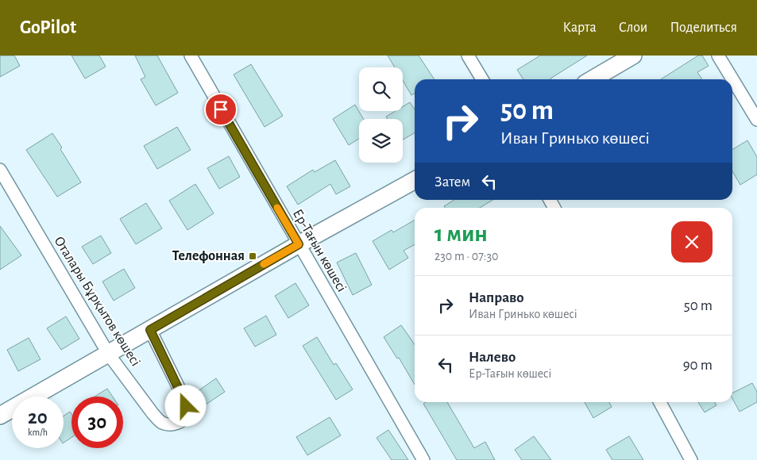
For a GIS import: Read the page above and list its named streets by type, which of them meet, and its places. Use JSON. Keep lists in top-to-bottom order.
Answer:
{
  "streets": {
    "street": ["Ер-Тағын көшесі", "Оталары Бұрқытов көшесі"]
  },
  "places": {
    "transit": ["Телефонная"]
  },
  "page": {
    "header": "GoPilot",
    "nav": ["Карта", "Слои", "Поделиться"],
    "turn": ["50 m", "Иван Гринько көшесі"],
    "then": "Затем",
    "heading": ["1 мин", "230 m · 07:30"],
    "list": [
      {
        "name": "Направо",
        "note": "Иван Гринько көшесі",
        "value": "50 m"
      },
      {
        "name": "Налево",
        "note": "Ер-Тағын көшесі",
        "value": "90 m"
      }
    ],
    "speed": "20 km/h",
    "limit": "30"
  }
}
